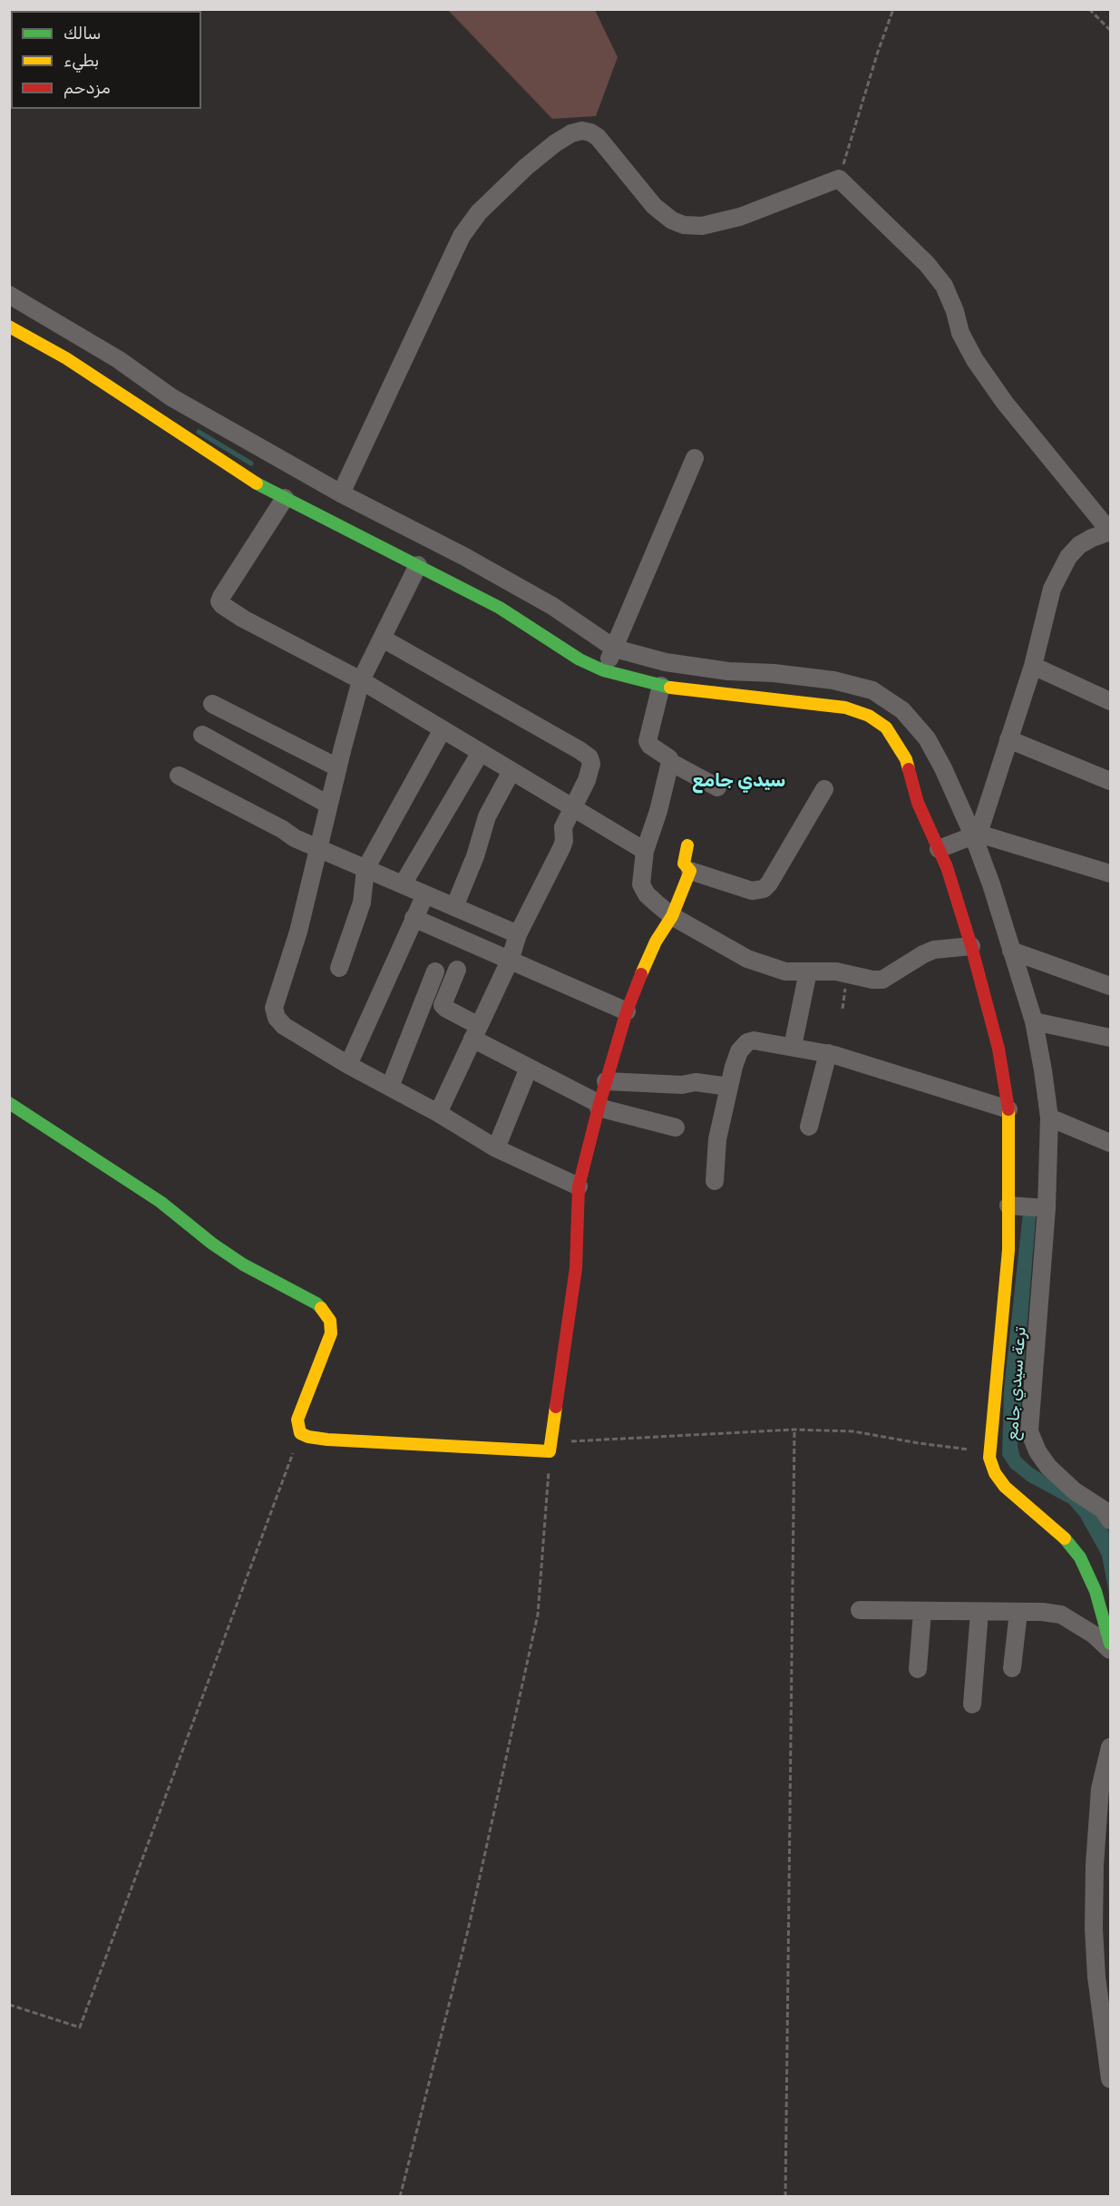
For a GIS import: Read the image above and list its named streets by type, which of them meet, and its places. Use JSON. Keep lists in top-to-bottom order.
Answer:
{
  "districts": ["سيدي جامع"],
  "water": ["ترعة سيدي جامع"],
  "legend": ["سالك", "بطيء", "مزدحم"]
}
